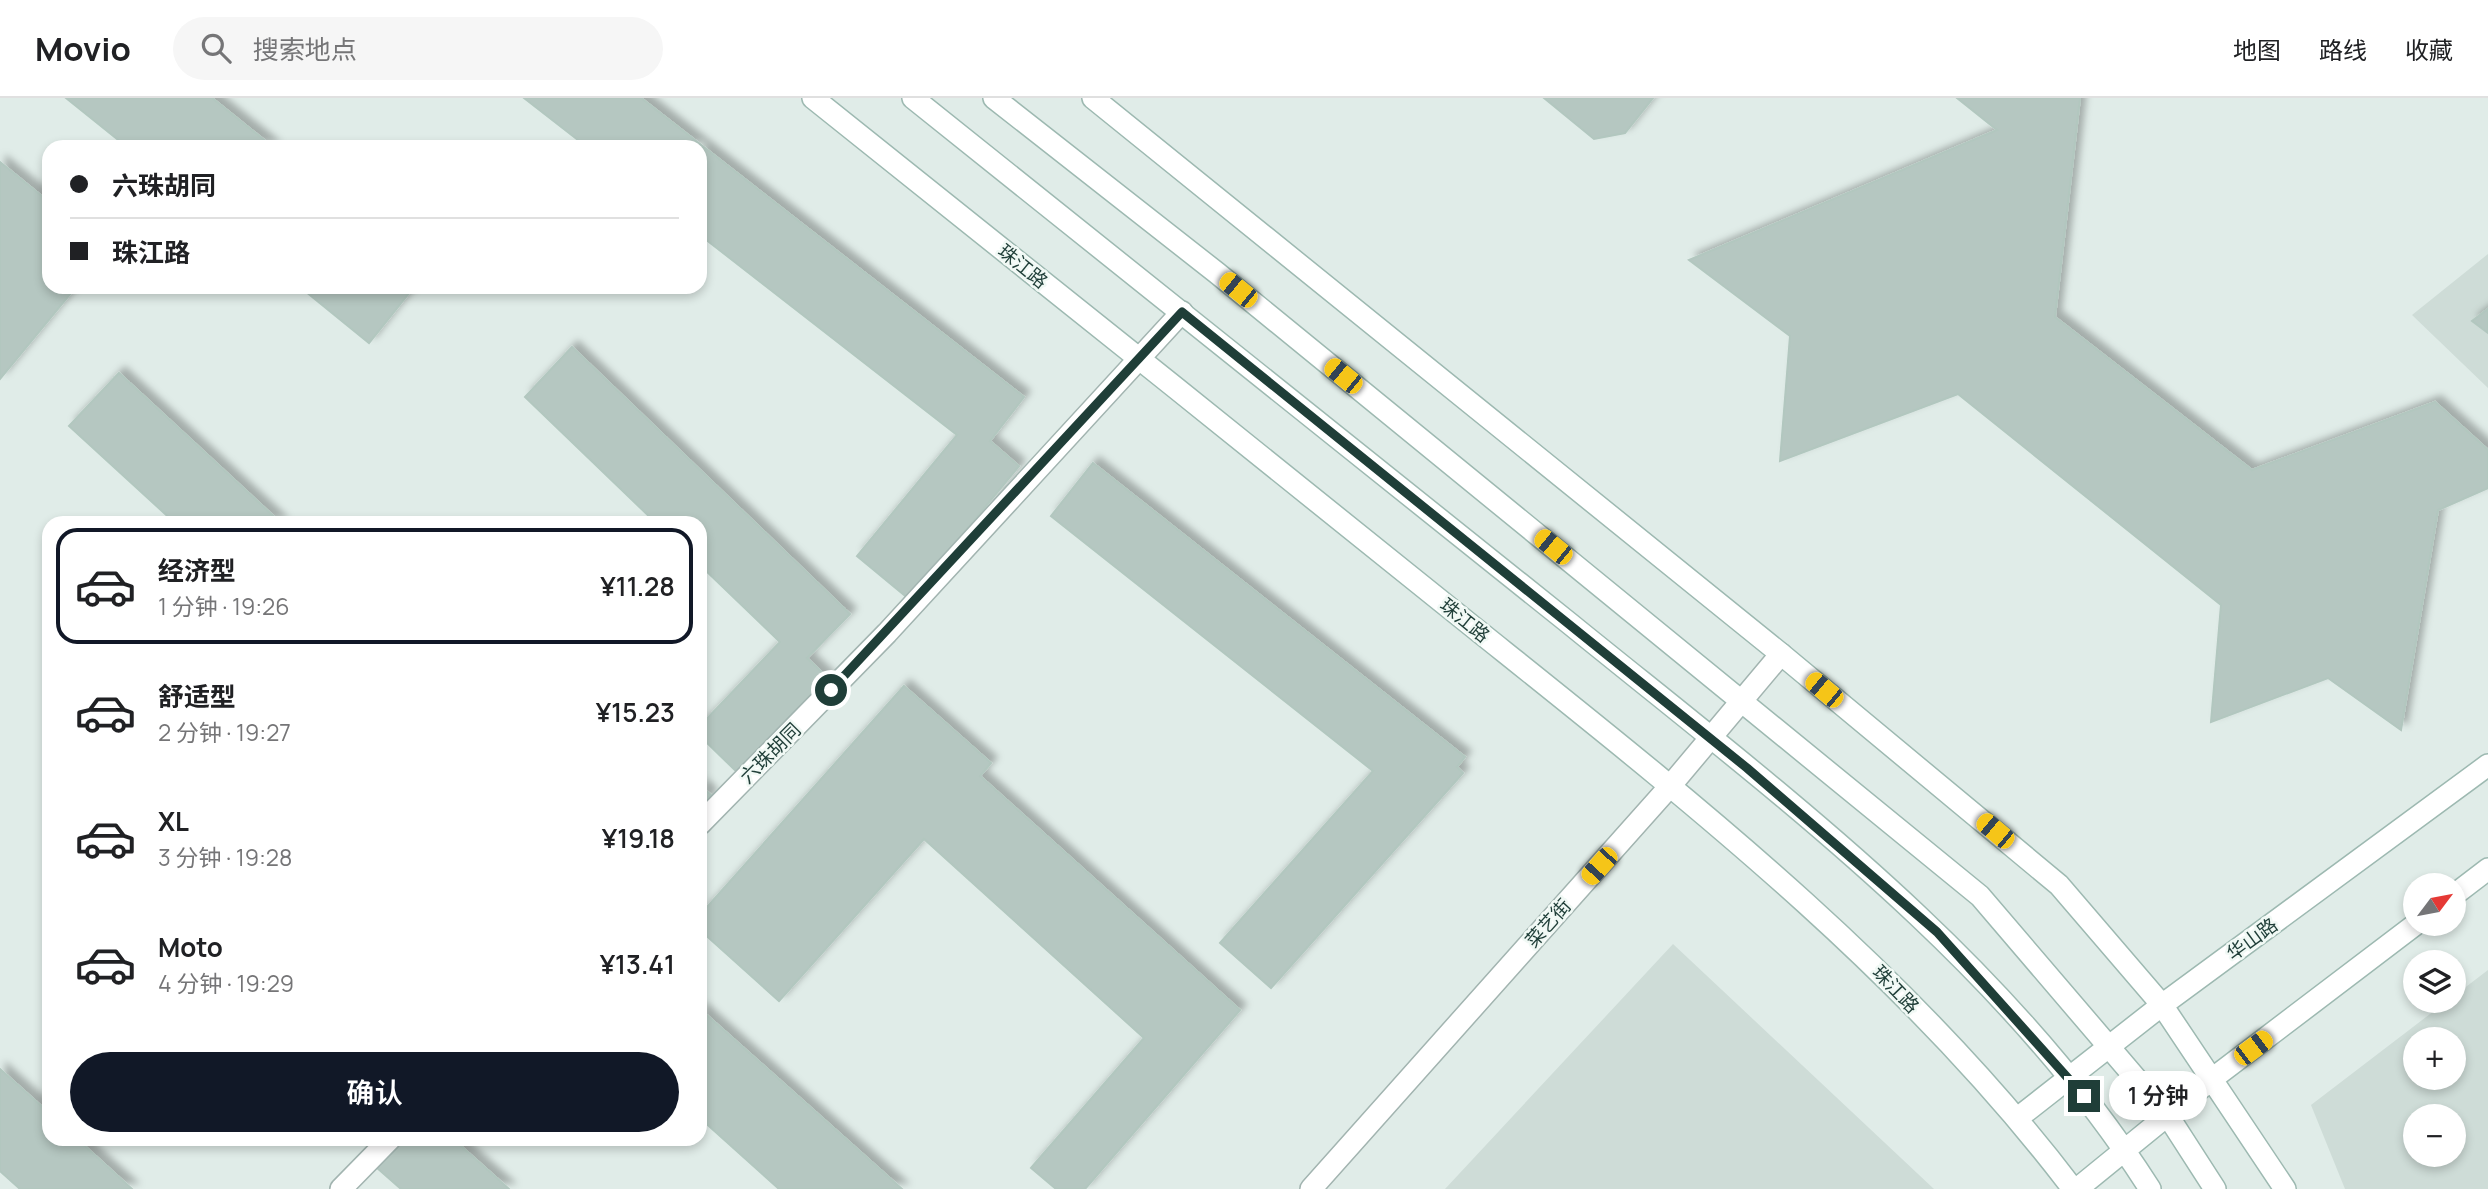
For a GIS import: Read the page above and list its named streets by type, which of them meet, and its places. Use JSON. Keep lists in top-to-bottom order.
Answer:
{
  "streets": {
    "main road": [
      "珠江路",
      "六珠胡同",
      "菜艺街",
      "华山路"
    ]
  },
  "crossings": [
    ["珠江路", "六珠胡同"],
    ["珠江路", "菜艺街"],
    ["珠江路", "华山路"]
  ],
  "north": "top right",
  "page": {
    "header": "Movio",
    "search": "搜索地点",
    "nav": ["地图", "路线", "收藏"],
    "banner": ["六珠胡同", "珠江路"],
    "list": [
      {
        "name": "经济型",
        "note": "1 分钟 · 19:26",
        "value": "¥11.28"
      },
      {
        "name": "舒适型",
        "note": "2 分钟 · 19:27",
        "value": "¥15.23"
      },
      {
        "name": "XL",
        "note": "3 分钟 · 19:28",
        "value": "¥19.18"
      },
      {
        "name": "Moto",
        "note": "4 分钟 · 19:29",
        "value": "¥13.41"
      }
    ],
    "map_buttons": ["+", "−"],
    "buttons": "确认",
    "bubble": "1 分钟"
  }
}
